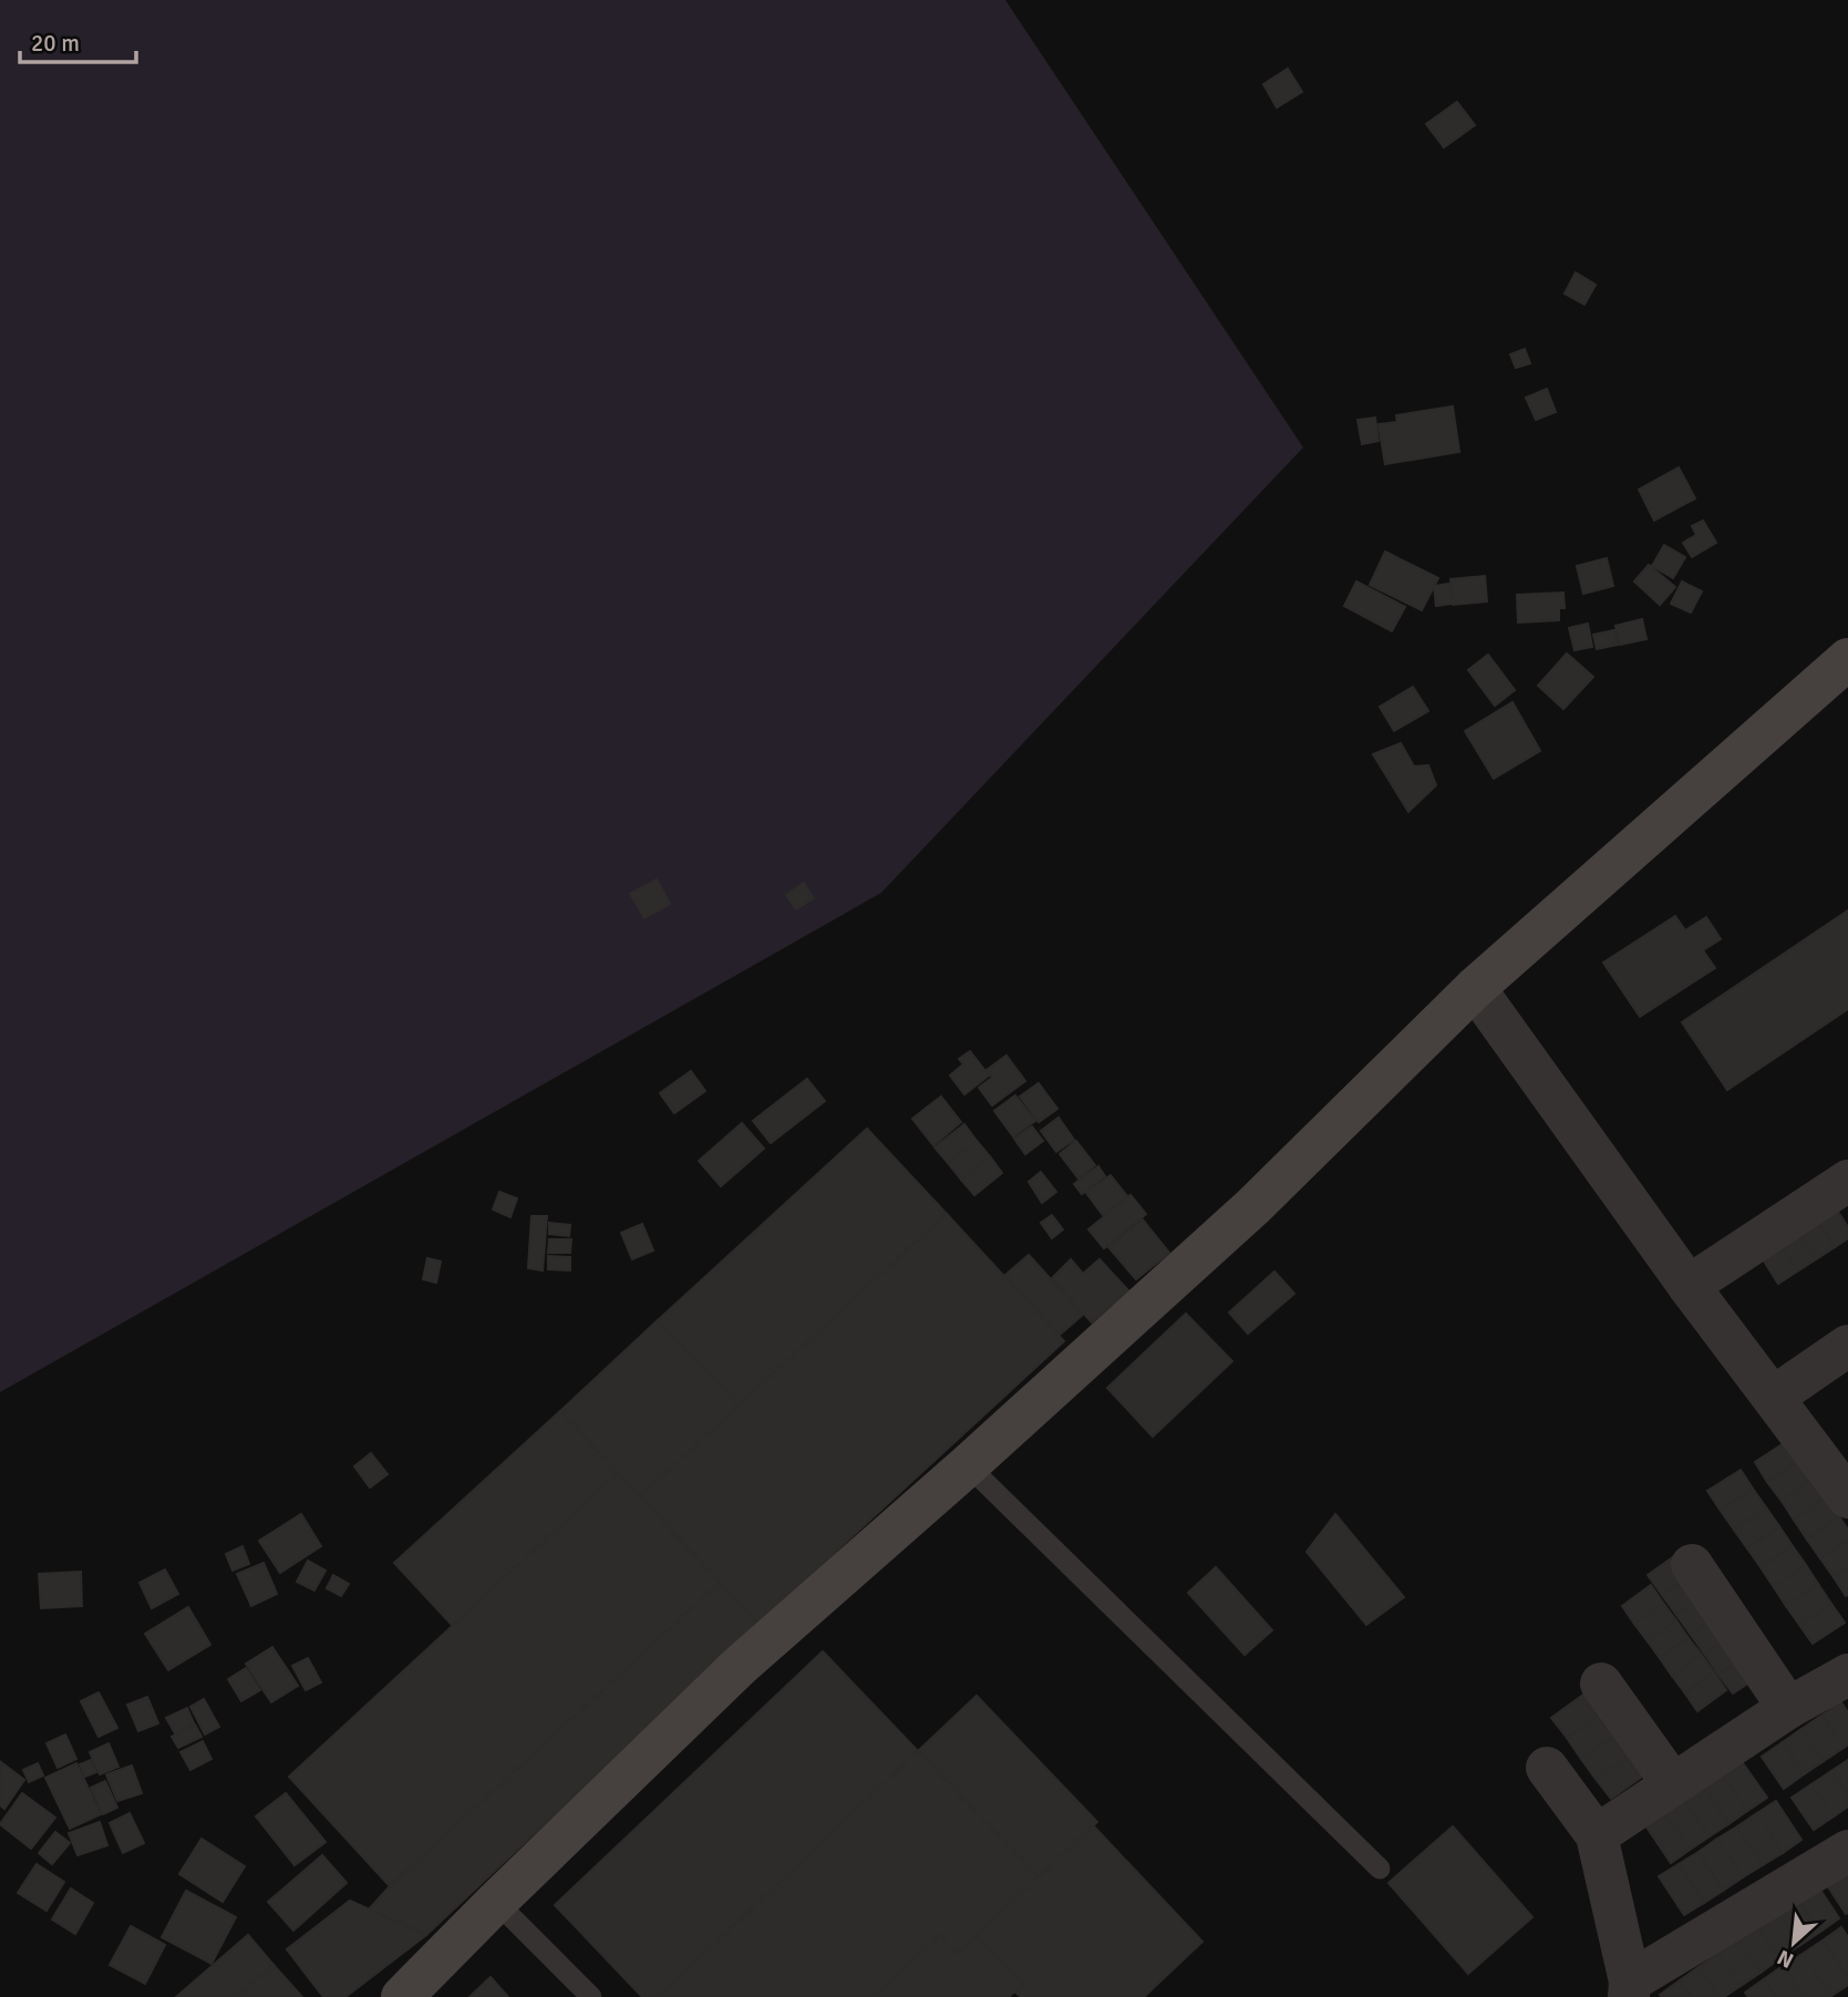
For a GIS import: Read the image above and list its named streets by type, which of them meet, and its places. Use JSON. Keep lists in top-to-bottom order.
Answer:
{
  "scale_bar": "20 m",
  "north": "bottom left"
}
